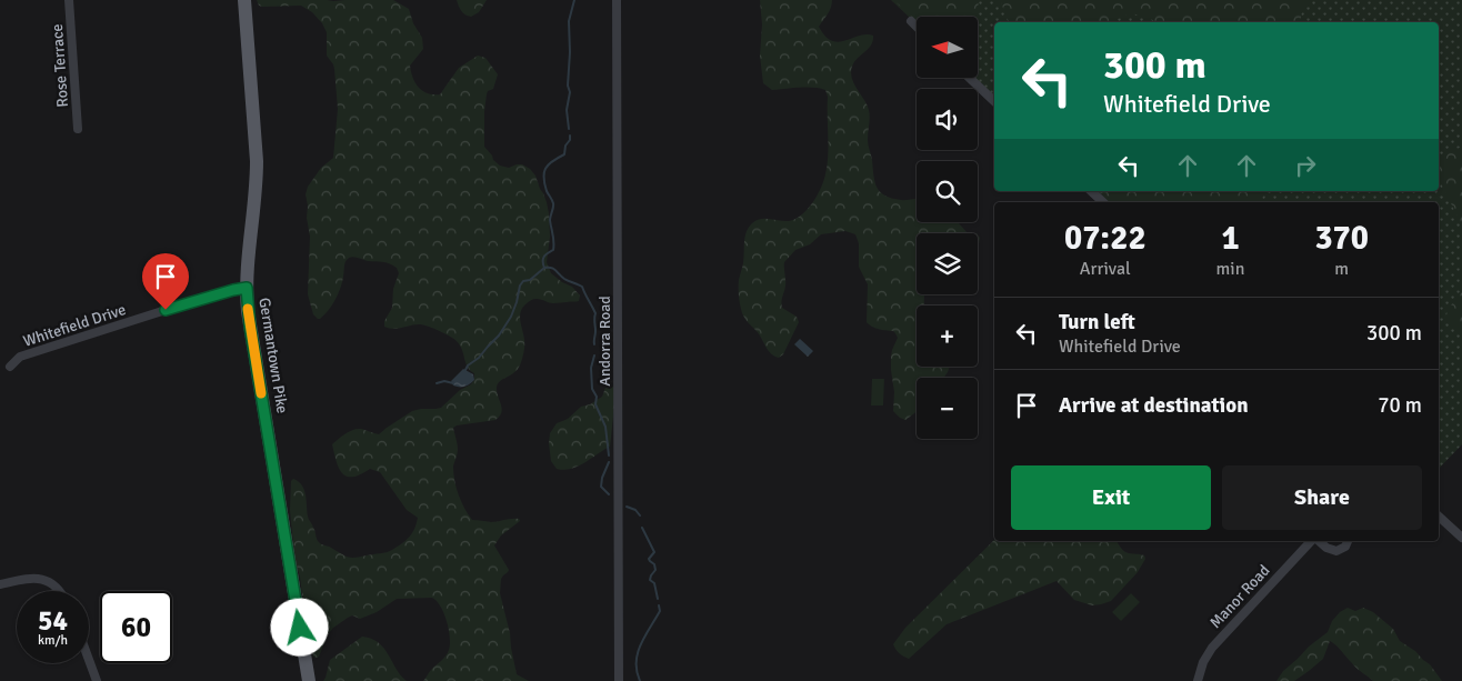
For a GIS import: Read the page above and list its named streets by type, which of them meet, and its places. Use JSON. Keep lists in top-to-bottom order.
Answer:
{
  "streets": {
    "main road": ["Germantown Pike"],
    "street": [
      "Rose Terrace",
      "Whitefield Drive",
      "Andorra Road",
      "Manor Road"
    ]
  },
  "crossings": [
    ["Whitefield Drive", "Germantown Pike"]
  ],
  "north": "left",
  "page": {
    "map_buttons": ["+", "−"],
    "turn": ["300 m", "Whitefield Drive"],
    "eta": [
      "07:22",
      "Arrival",
      "1",
      "min",
      "370",
      "m"
    ],
    "list": [
      {
        "name": "Turn left",
        "note": "Whitefield Drive",
        "value": "300 m"
      },
      {
        "name": "Arrive at destination",
        "value": "70 m"
      }
    ],
    "buttons": ["Exit", "Share"],
    "speed": "54 km/h",
    "limit": "60"
  }
}
